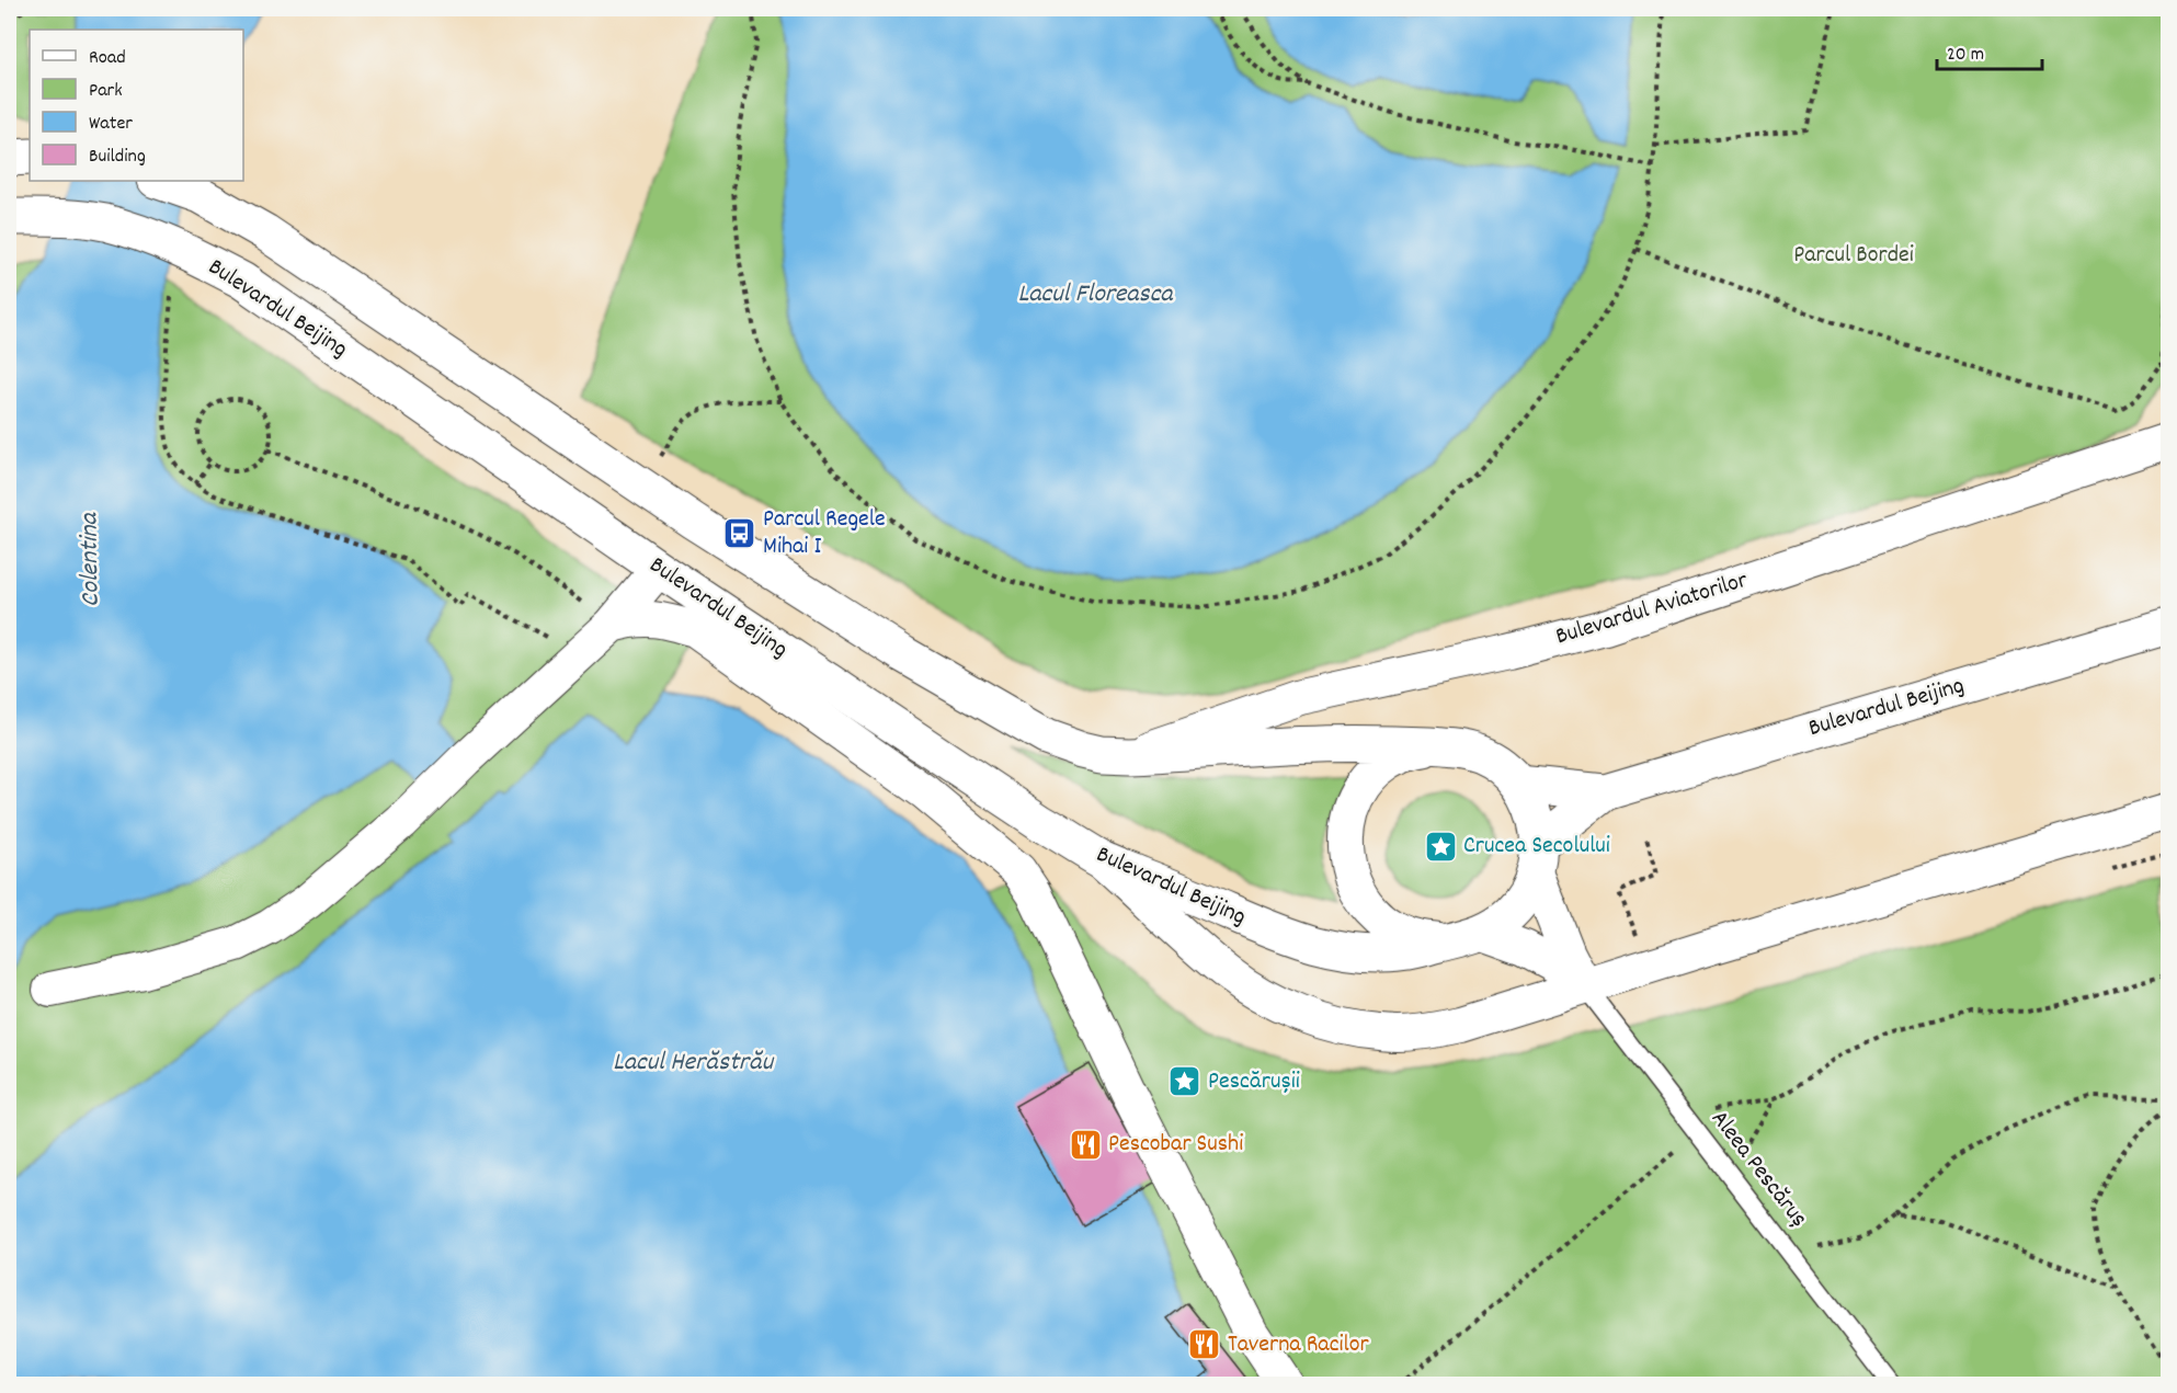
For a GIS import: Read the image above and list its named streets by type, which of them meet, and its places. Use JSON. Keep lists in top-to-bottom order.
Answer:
{
  "streets": {
    "main road": ["Bulevardul Beijing"],
    "street": ["Bulevardul Aviatorilor"],
    "lane": ["Aleea Pescăruș"]
  },
  "water": ["Lacul Floreasca", "Colentina", "Lacul Herăstrău"],
  "parks": ["Parcul Bordei"],
  "places": {
    "bus stop": ["Parcul Regele Mihai I"],
    "place": ["Crucea Secolului", "Pescărușii"],
    "restaurant": ["Pescobar Sushi", "Taverna Racilor"]
  },
  "legend": [
    "Road",
    "Park",
    "Water",
    "Building"
  ],
  "scale_bar": "20 m"
}
